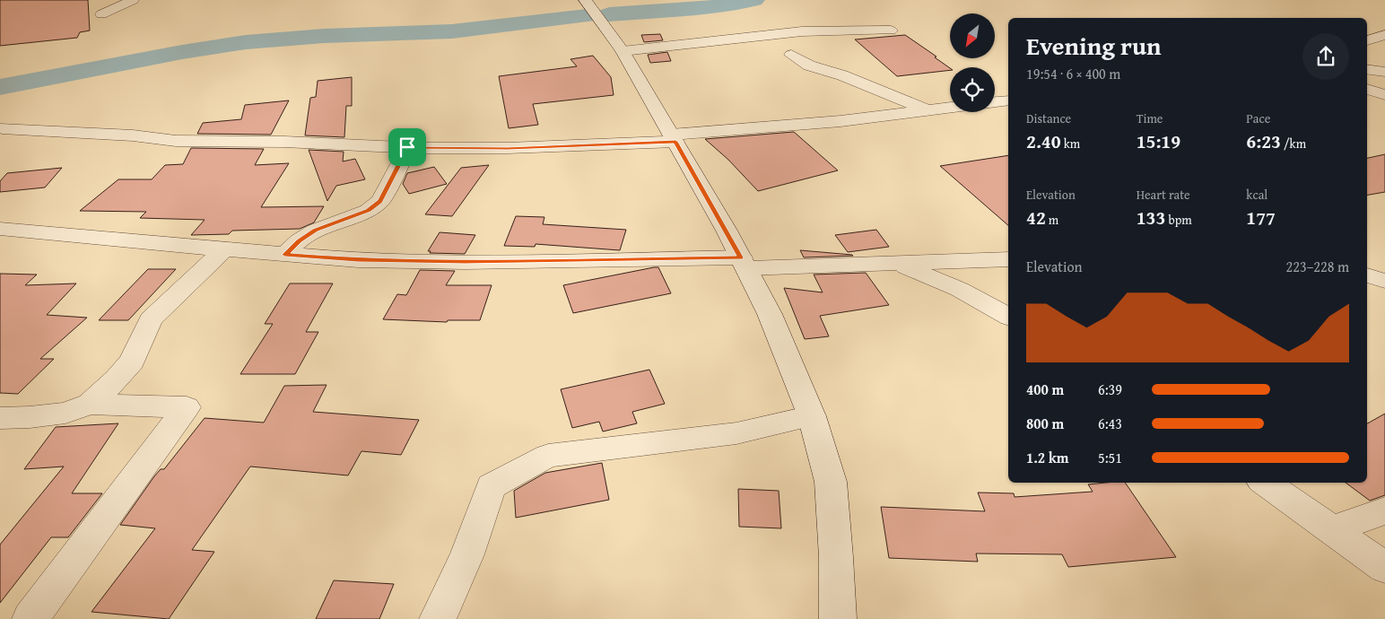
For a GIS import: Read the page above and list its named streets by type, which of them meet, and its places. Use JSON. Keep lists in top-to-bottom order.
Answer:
{
  "north": "bottom left",
  "page": {
    "heading": ["Evening run", "19:54 · 6 × 400 m"],
    "stats": [
      ["Distance", "2.40 km"],
      ["Time", "15:19"],
      ["Pace", "6:23 /km"],
      ["Elevation", "42 m"],
      ["Heart rate", "133 bpm"],
      ["kcal", "177"]
    ],
    "chart": ["Elevation", "223–228 m"],
    "list": [
      {
        "name": "400 m",
        "note": "6:39"
      },
      {
        "name": "800 m",
        "note": "6:43"
      },
      {
        "name": "1.2 km",
        "note": "5:51"
      }
    ]
  }
}
